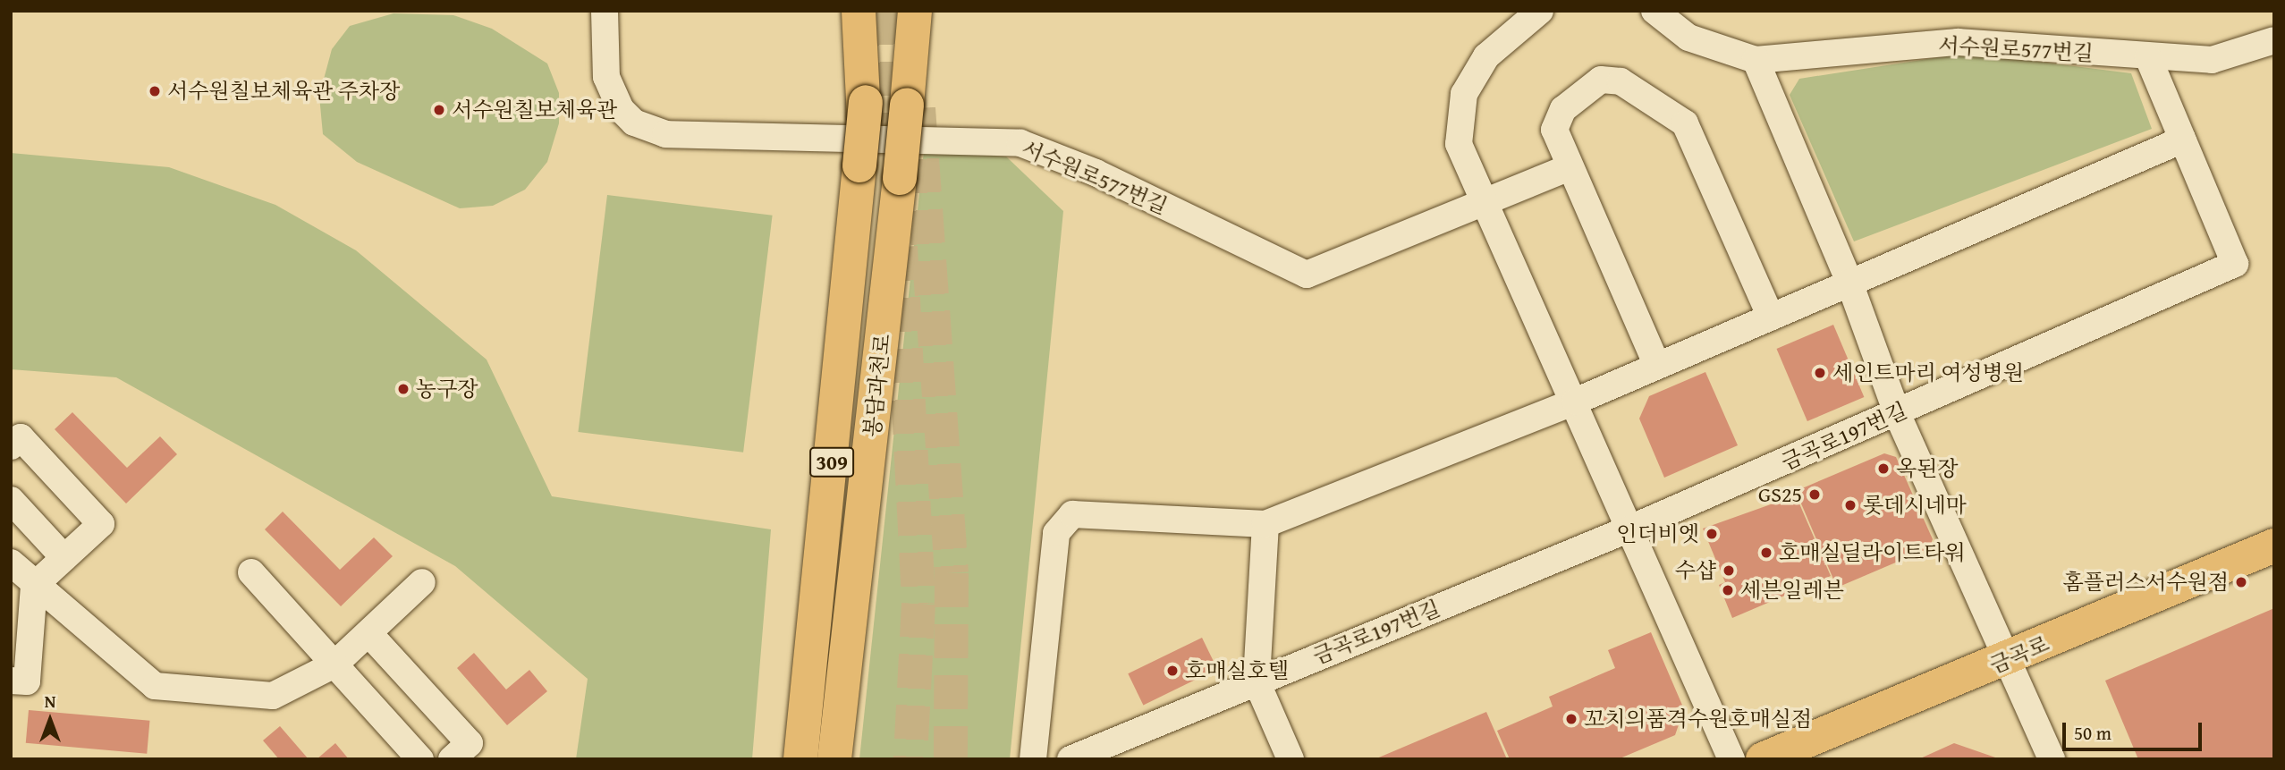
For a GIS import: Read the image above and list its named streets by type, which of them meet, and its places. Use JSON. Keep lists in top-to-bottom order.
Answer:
{
  "streets": {
    "main road": ["봉담과천로", "309", "금곡로"],
    "street": ["서수원로577번길", "금곡로197번길"]
  },
  "crossings": [
    ["서수원로577번길", "금곡로197번길"]
  ],
  "places": [
    "서수원칠보체육관 주차장",
    "서수원칠보체육관",
    "세인트마리 여성병원",
    "농구장",
    "옥된장",
    "GS25",
    "롯데시네마",
    "인더비엣",
    "호매실딜라이트타워",
    "수샵",
    "홈플러스서수원점",
    "세븐일레븐",
    "호매실호텔",
    "꼬치의품격수원호매실점"
  ],
  "scale_bar": "50 m",
  "north": "top"
}
